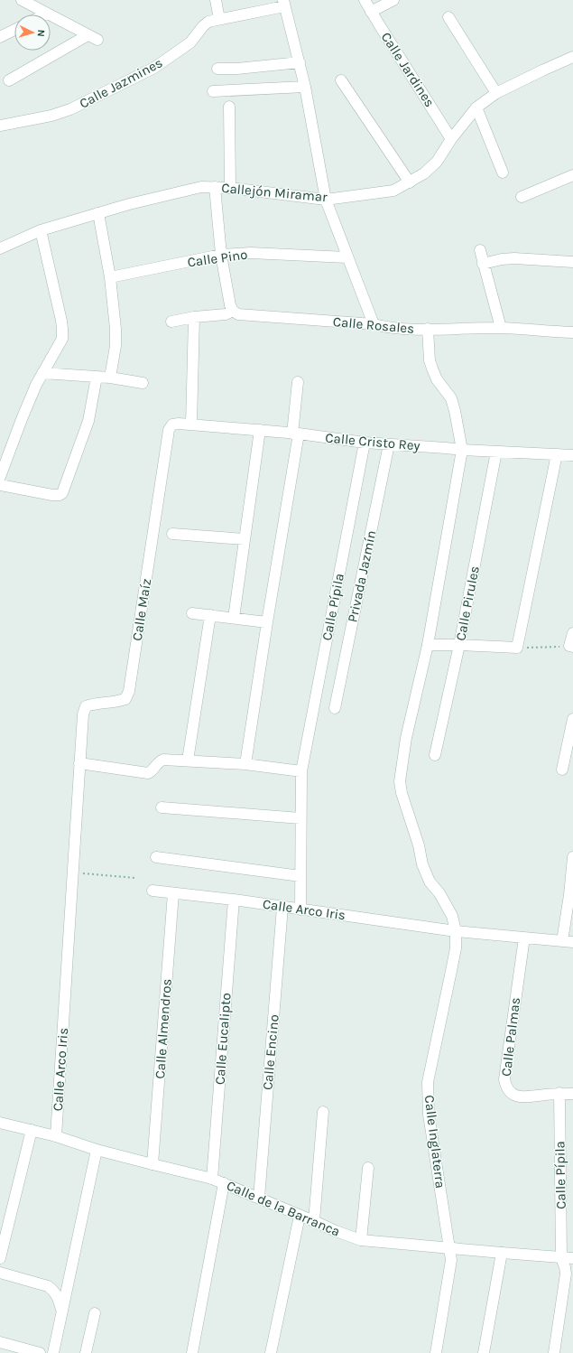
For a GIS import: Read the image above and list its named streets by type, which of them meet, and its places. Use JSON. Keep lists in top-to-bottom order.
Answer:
{
  "streets": {
    "street": [
      "Calle Jardines",
      "Calle Jazmines",
      "Callejón Miramar",
      "Calle Pino",
      "Calle Rosales",
      "Calle Cristo Rey",
      "Privada Jazmín",
      "Calle Pirules",
      "Calle Pípila",
      "Calle Maíz",
      "Calle Arco Iris",
      "Calle Almendros",
      "Calle Palmas",
      "Calle Eucalipto",
      "Calle Encino",
      "Calle Inglaterra",
      "Calle de la Barranca"
    ]
  },
  "crossings": [
    ["Calle Jardines", "Callejón Miramar"],
    ["Calle Jazmines", "Callejón Miramar"],
    ["Calle Jazmines", "Calle Pino"],
    ["Calle Jazmines", "Calle Rosales"],
    ["Calle Cristo Rey", "Privada Jazmín"],
    ["Calle Cristo Rey", "Calle Pirules"],
    ["Calle Cristo Rey", "Calle Pípila"],
    ["Calle Cristo Rey", "Calle Maíz"],
    ["Calle Pípila", "Calle Arco Iris"],
    ["Calle Pípila", "Calle Palmas"],
    ["Calle Pípila", "Calle de la Barranca"],
    ["Calle Maíz", "Calle Arco Iris"],
    ["Calle Arco Iris", "Calle Almendros"],
    ["Calle Arco Iris", "Calle Palmas"],
    ["Calle Arco Iris", "Calle Eucalipto"],
    ["Calle Arco Iris", "Calle Encino"],
    ["Calle Arco Iris", "Calle Inglaterra"],
    ["Calle Arco Iris", "Calle de la Barranca"],
    ["Calle Almendros", "Calle de la Barranca"],
    ["Calle Eucalipto", "Calle de la Barranca"],
    ["Calle Encino", "Calle de la Barranca"],
    ["Calle Inglaterra", "Calle de la Barranca"]
  ],
  "north": "right"
}
